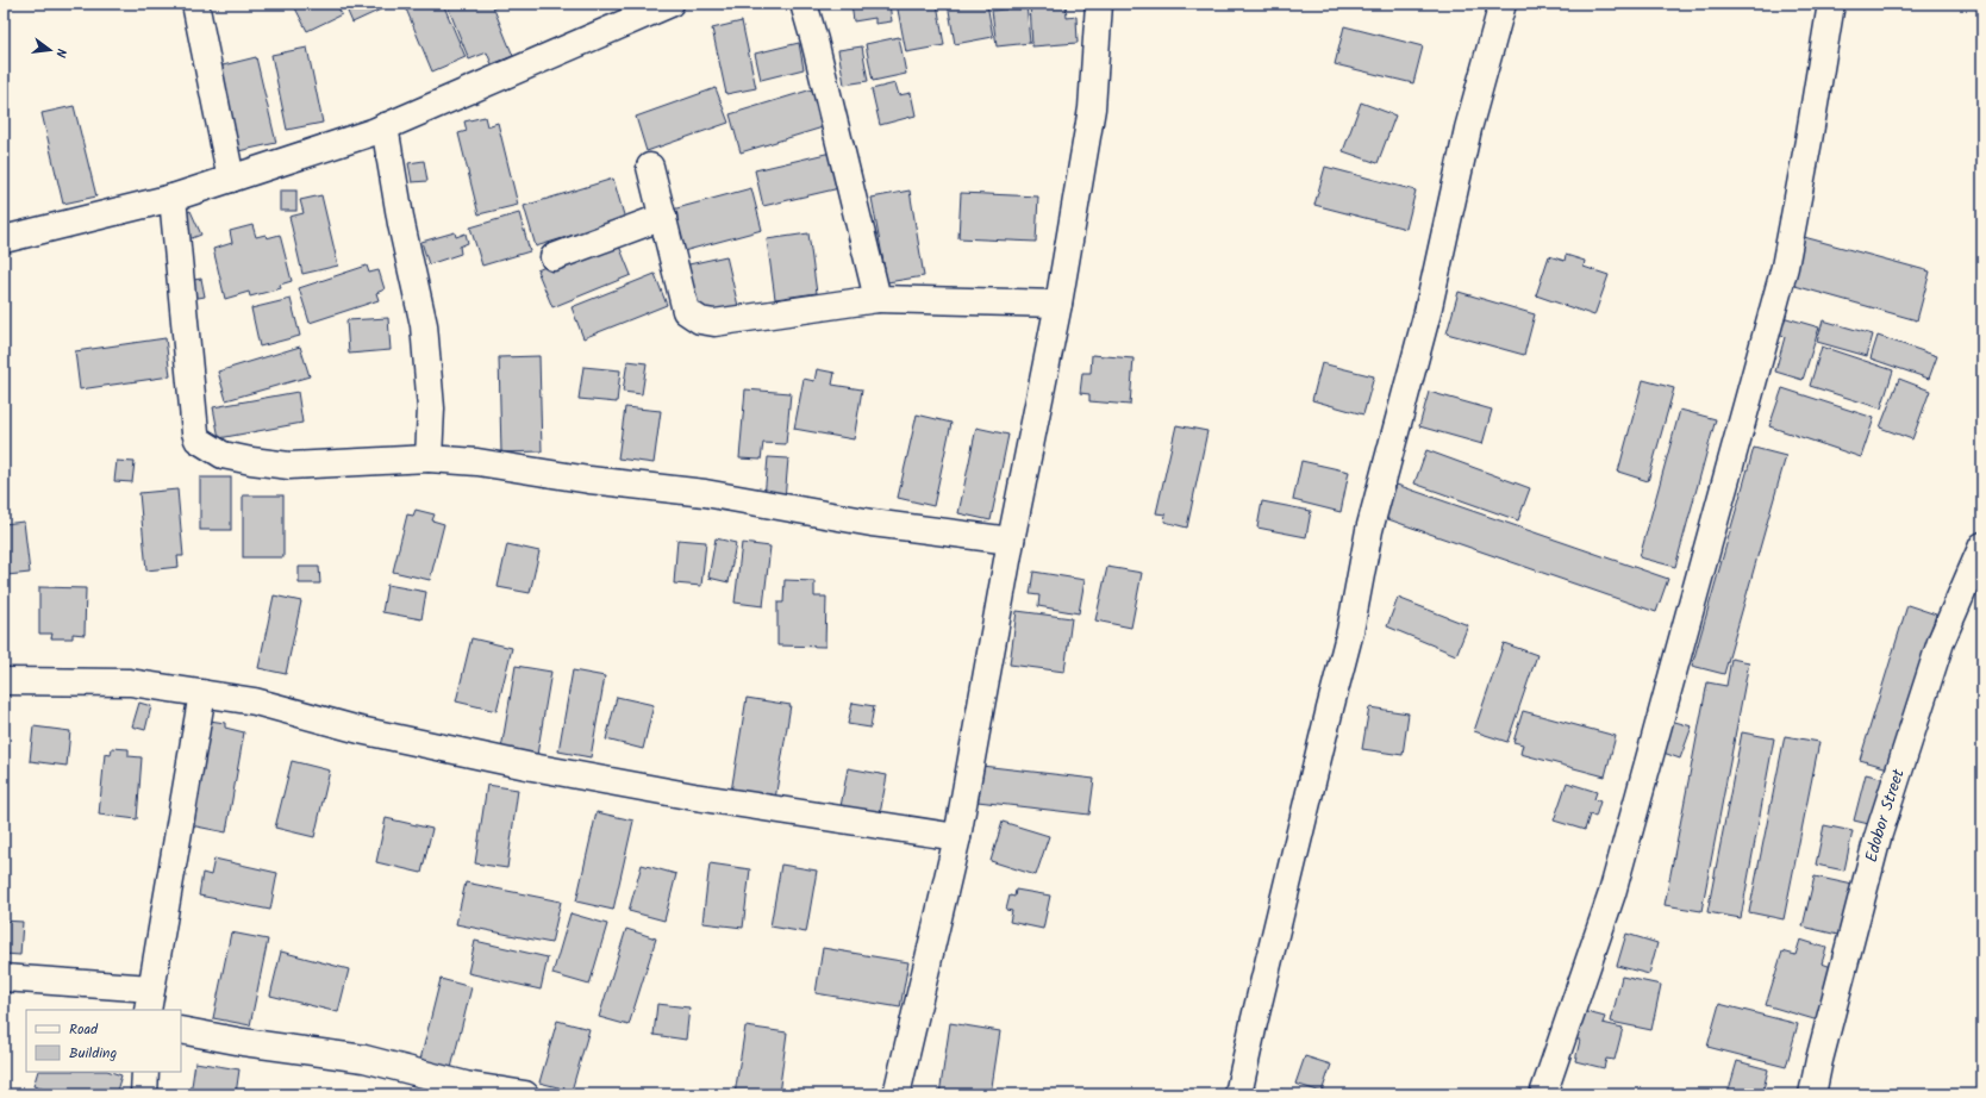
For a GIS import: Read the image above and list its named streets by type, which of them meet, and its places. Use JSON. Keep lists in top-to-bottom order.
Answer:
{
  "streets": {
    "street": ["Edobor Street"]
  },
  "legend": ["Road", "Building"],
  "north": "right"
}
